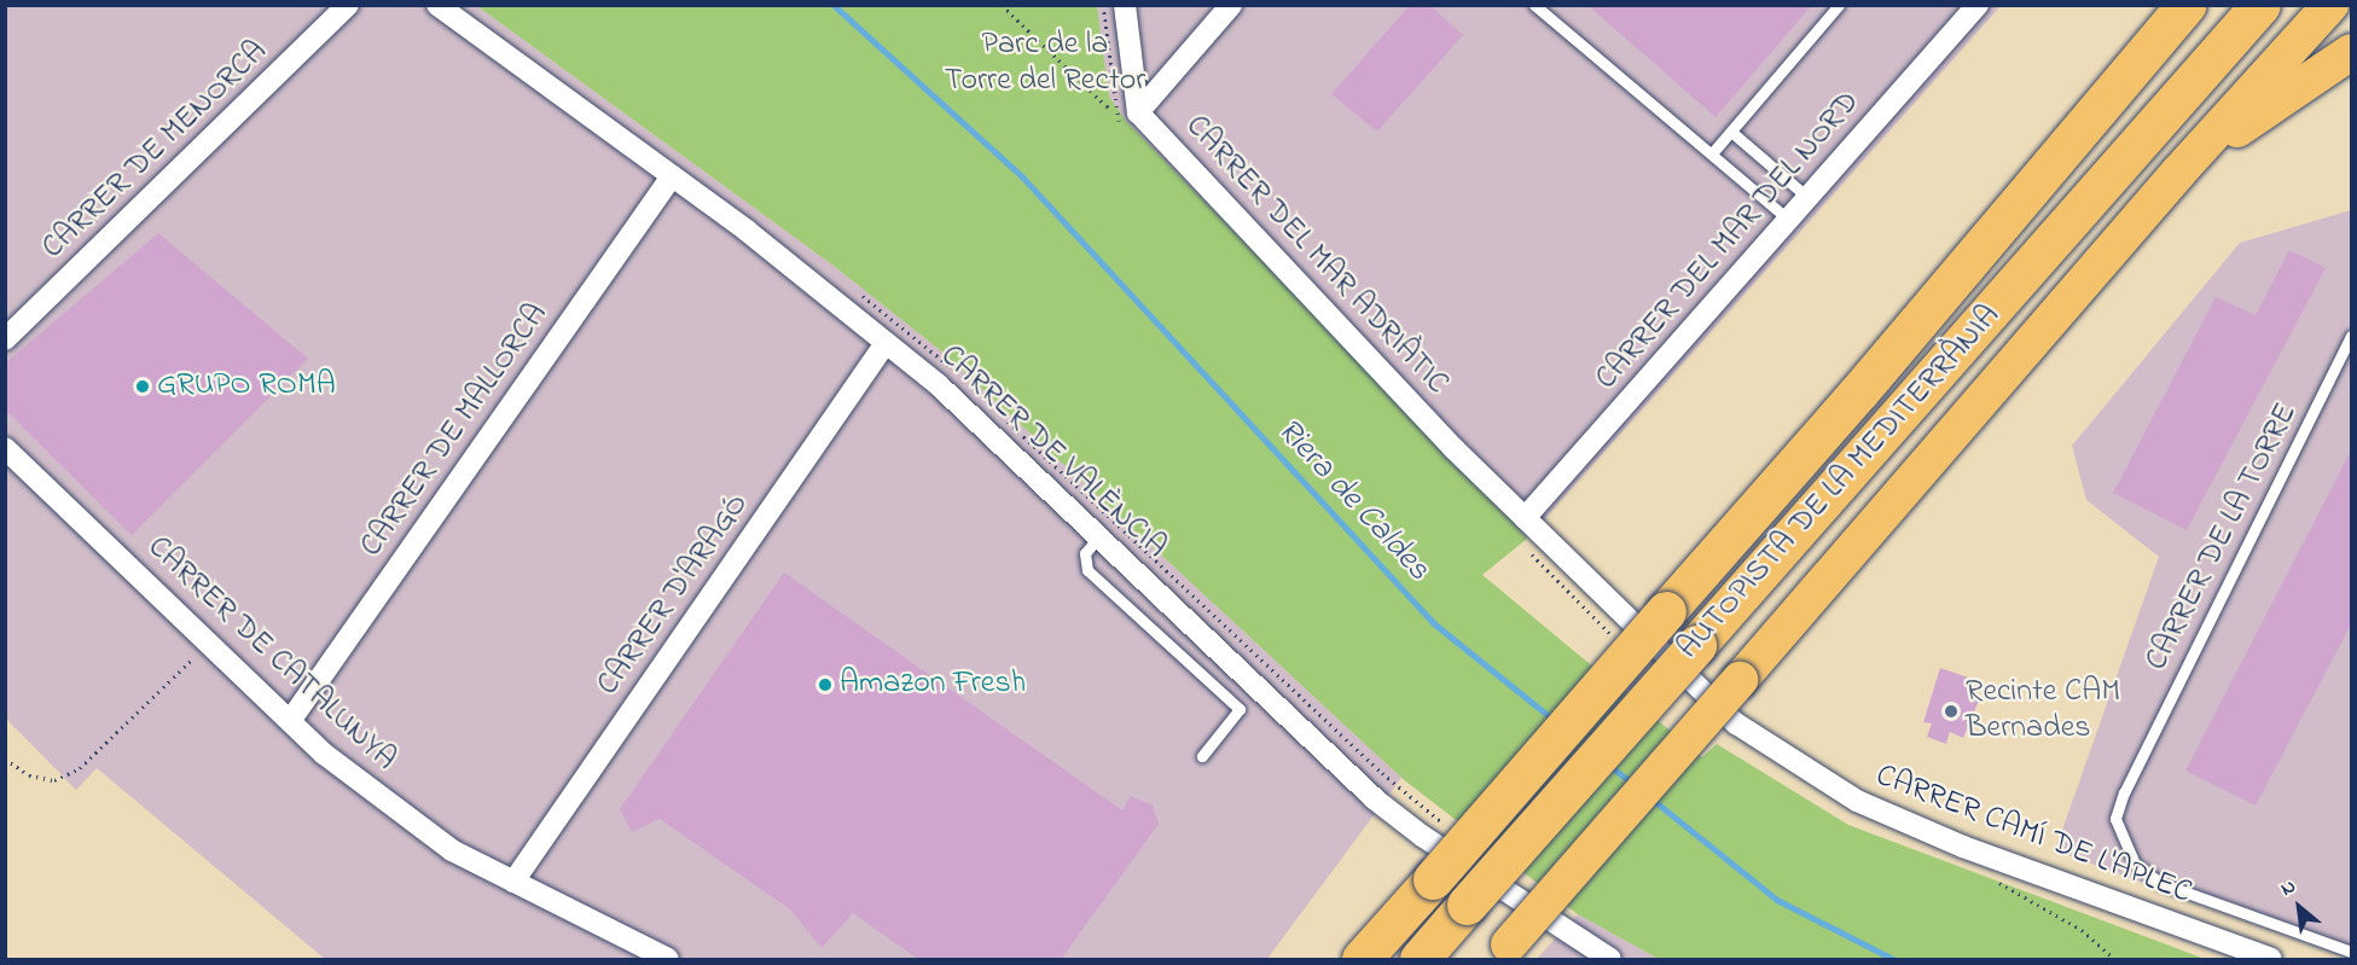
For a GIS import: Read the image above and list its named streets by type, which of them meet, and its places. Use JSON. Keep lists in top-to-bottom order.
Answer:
{
  "streets": {
    "highway": ["AUTOPISTA DE LA MEDITERRÀNIA"],
    "street": [
      "CARRER DE MENORCA",
      "CARRER DEL MAR DEL NORD",
      "CARRER DEL MAR ADRIÀTIC",
      "CARRER DE MALLORCA",
      "CARRER DE VALÈNCIA",
      "CARRER D'ARAGÓ",
      "CARRER DE CATALUNYA",
      "CARRER CAMÍ DE L'APLEC"
    ],
    "lane": ["CARRER DE LA TORRE"]
  },
  "crossings": [
    ["CARRER DEL MAR DEL NORD", "CARRER DEL MAR ADRIÀTIC"],
    ["CARRER DEL MAR DEL NORD", "CARRER CAMÍ DE L'APLEC"],
    ["CARRER DEL MAR ADRIÀTIC", "CARRER CAMÍ DE L'APLEC"],
    ["CARRER DE MALLORCA", "CARRER DE VALÈNCIA"],
    ["CARRER DE MALLORCA", "CARRER DE CATALUNYA"],
    ["CARRER DE VALÈNCIA", "CARRER D'ARAGÓ"],
    ["CARRER D'ARAGÓ", "CARRER DE CATALUNYA"]
  ],
  "water": ["Riera de Caldes"],
  "parks": ["Parc de la Torre del Rector"],
  "places": ["GRUPO ROMA", "Amazon Fresh", "Recinte CAM Bernades"],
  "north": "top left"
}
